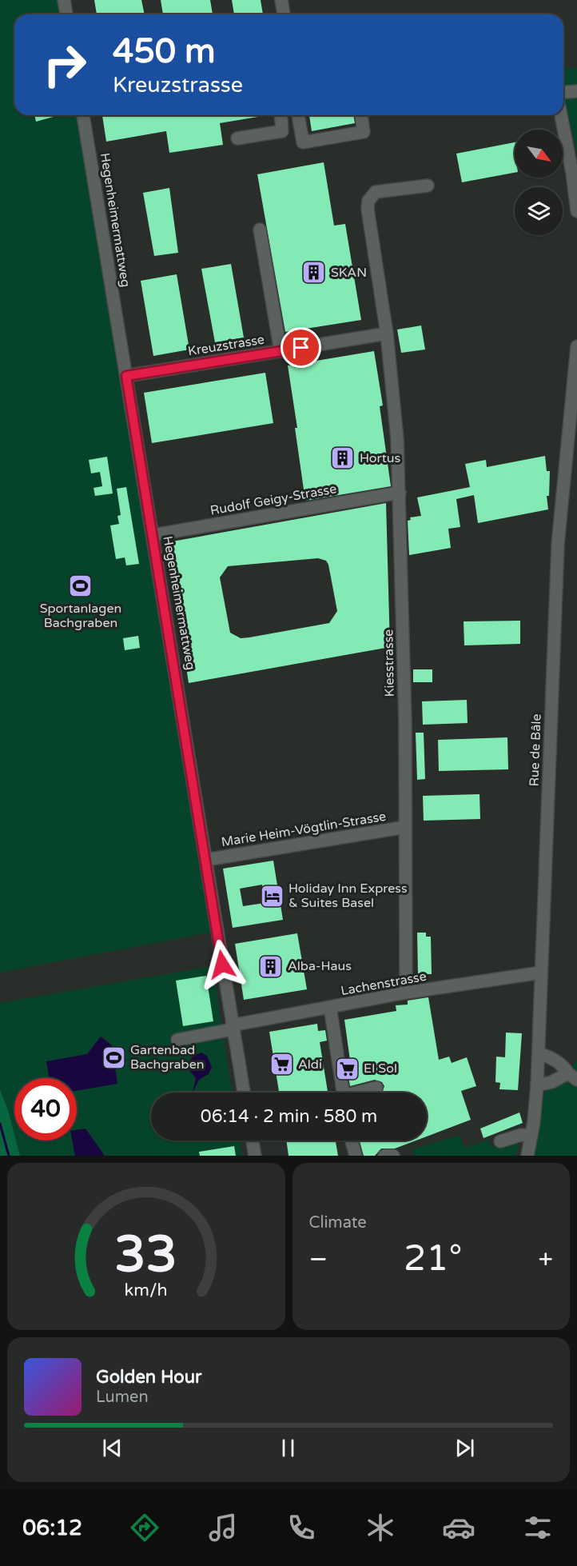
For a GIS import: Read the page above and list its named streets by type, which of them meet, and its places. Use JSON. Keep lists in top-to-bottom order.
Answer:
{
  "streets": {
    "street": [
      "Hegenheimermattweg",
      "Kreuzstrasse",
      "Rudolf Geigy-Strasse",
      "Kiesstrasse",
      "Rue de Bâle",
      "Marie Heim-Vögtlin-Strasse",
      "Lachenstrasse"
    ]
  },
  "crossings": [
    ["Hegenheimermattweg", "Kreuzstrasse"],
    ["Hegenheimermattweg", "Rudolf Geigy-Strasse"],
    ["Hegenheimermattweg", "Marie Heim-Vögtlin-Strasse"],
    ["Hegenheimermattweg", "Lachenstrasse"],
    ["Kreuzstrasse", "Kiesstrasse"],
    ["Rudolf Geigy-Strasse", "Kiesstrasse"],
    ["Kiesstrasse", "Marie Heim-Vögtlin-Strasse"],
    ["Kiesstrasse", "Lachenstrasse"],
    ["Rue de Bâle", "Lachenstrasse"]
  ],
  "places": {
    "building": ["SKAN", "Hortus", "Alba-Haus"],
    "sports": ["Sportanlagen Bachgraben", "Gartenbad Bachgraben"],
    "hotel": ["Holiday Inn Express & Suites Basel"],
    "supermarket": ["Aldi", "El Sol"]
  },
  "north": "bottom right",
  "page": {
    "turn": ["450 m", "Kreuzstrasse"],
    "limit": "40",
    "trip": "06:14 · 2 min · 580 m",
    "tile": "Climate",
    "heat": ["−", "21°", "+"],
    "song": ["Golden Hour", "Lumen"],
    "tabs": "06:12",
    "gauge": ["33", "km/h"]
  }
}
